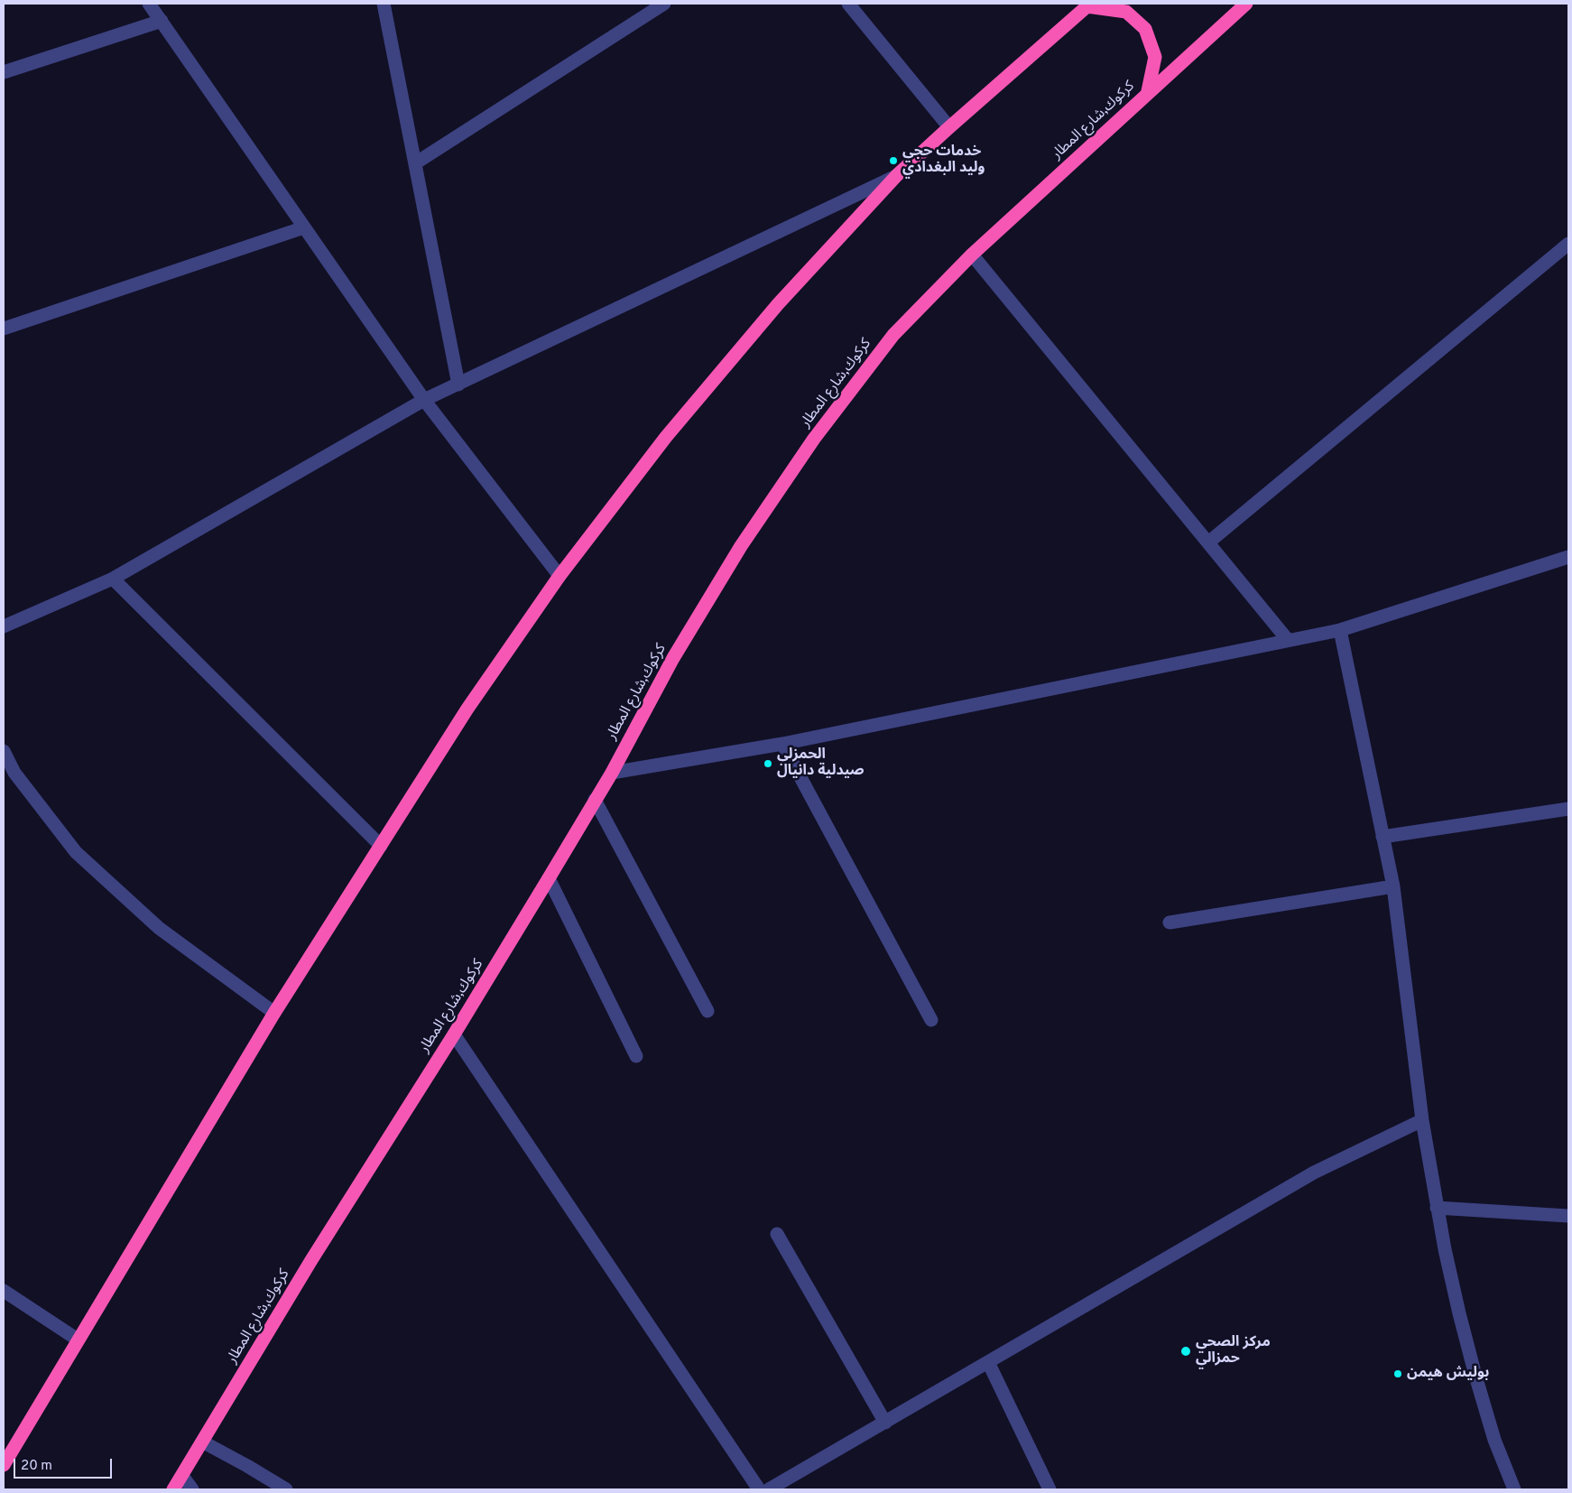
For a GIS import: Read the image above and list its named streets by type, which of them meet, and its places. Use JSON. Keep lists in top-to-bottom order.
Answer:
{
  "streets": {
    "highway": ["كركوك,شارع المطار"]
  },
  "places": [
    "خدمات حجي وليد البغدادي",
    "الحمزلي صيدلية دانيال",
    "مركز الصحي حمزالي",
    "بوليش هيمن"
  ],
  "scale_bar": "20 m"
}
